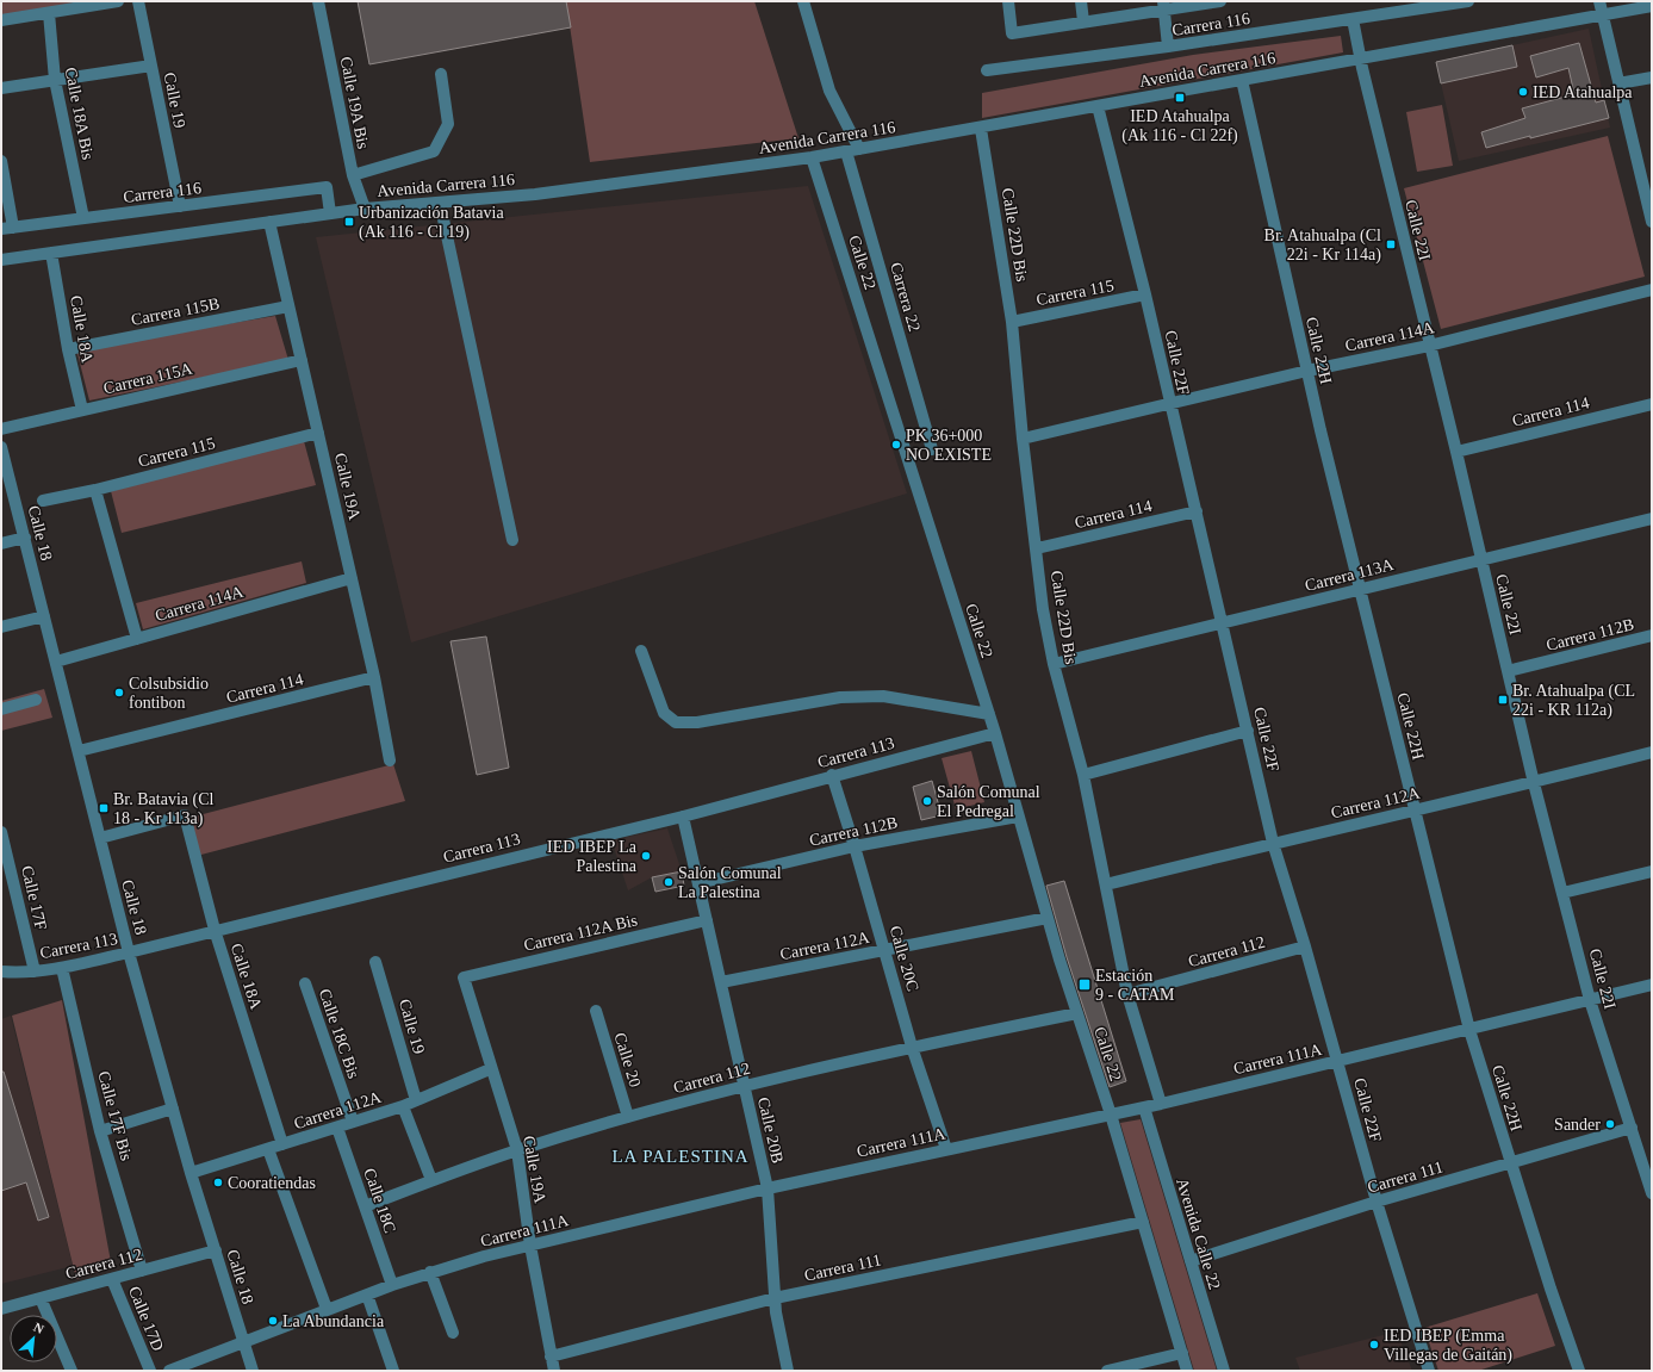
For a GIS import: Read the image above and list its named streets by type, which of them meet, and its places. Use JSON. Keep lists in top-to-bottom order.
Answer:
{
  "streets": {
    "street": [
      "Carrera 116",
      "Avenida Carrera 116",
      "Calle 19",
      "Calle 19A Bis",
      "Calle 18A Bis",
      "Calle 22I",
      "Calle 22D Bis",
      "Calle 22",
      "Carrera 115",
      "Carrera 22",
      "Carrera 115B",
      "Calle 18A",
      "Carrera 114A",
      "Calle 22H",
      "Calle 22F",
      "Carrera 115A",
      "Carrera 114",
      "Calle 19A",
      "Calle 18",
      "Carrera 113A",
      "Carrera 112B",
      "Carrera 113",
      "Carrera 112A",
      "Calle 17F",
      "Carrera 112A Bis",
      "Carrera 112",
      "Calle 20C",
      "Calle 18C Bis",
      "Carrera 111A",
      "Calle 20",
      "Calle 17F Bis",
      "Calle 20B",
      "Carrera 111",
      "Calle 18C",
      "Avenida Calle 22",
      "Calle 17D"
    ]
  },
  "crossings": [
    ["Carrera 116", "Avenida Carrera 116"],
    ["Carrera 116", "Calle 19"],
    ["Carrera 116", "Calle 18A Bis"],
    ["Carrera 116", "Calle 22I"],
    ["Avenida Carrera 116", "Calle 19A Bis"],
    ["Avenida Carrera 116", "Calle 22I"],
    ["Avenida Carrera 116", "Calle 22D Bis"],
    ["Avenida Carrera 116", "Calle 22"],
    ["Avenida Carrera 116", "Carrera 22"],
    ["Avenida Carrera 116", "Calle 18A"],
    ["Avenida Carrera 116", "Calle 22H"],
    ["Avenida Carrera 116", "Calle 22F"],
    ["Avenida Carrera 116", "Calle 19A"],
    ["Calle 19", "Carrera 112A"],
    ["Calle 22I", "Carrera 114A"],
    ["Calle 22I", "Carrera 114"],
    ["Calle 22I", "Carrera 113A"],
    ["Calle 22I", "Carrera 112B"],
    ["Calle 22I", "Carrera 112A"],
    ["Calle 22I", "Carrera 111A"],
    ["Calle 22I", "Carrera 111"],
    ["Calle 22D Bis", "Carrera 115"],
    ["Calle 22D Bis", "Carrera 114A"],
    ["Calle 22D Bis", "Carrera 114"],
    ["Calle 22D Bis", "Carrera 113A"],
    ["Calle 22D Bis", "Carrera 112A"],
    ["Calle 22D Bis", "Carrera 112"],
    ["Calle 22D Bis", "Carrera 111A"],
    ["Calle 22", "Carrera 112B"],
    ["Calle 22", "Carrera 113"],
    ["Calle 22", "Carrera 112A"],
    ["Calle 22", "Carrera 112"],
    ["Calle 22", "Carrera 111A"],
    ["Carrera 115", "Calle 22F"],
    ["Carrera 115", "Calle 19A"],
    ["Carrera 115B", "Calle 18A"],
    ["Carrera 115B", "Calle 19A"],
    ["Calle 18A", "Carrera 115A"],
    ["Calle 18A", "Calle 18"],
    ["Calle 18A", "Carrera 113"],
    ["Calle 18A", "Carrera 112A"],
    ["Carrera 114A", "Calle 22H"],
    ["Carrera 114A", "Calle 22F"],
    ["Carrera 114A", "Calle 19A"],
    ["Carrera 114A", "Calle 18"],
    ["Calle 22H", "Carrera 113A"],
    ["Calle 22H", "Carrera 112A"],
    ["Calle 22H", "Carrera 111A"],
    ["Calle 22H", "Carrera 111"],
    ["Calle 22F", "Carrera 114"],
    ["Calle 22F", "Carrera 113A"],
    ["Calle 22F", "Carrera 112A"],
    ["Calle 22F", "Carrera 112"],
    ["Calle 22F", "Carrera 111A"],
    ["Calle 22F", "Carrera 111"],
    ["Carrera 115A", "Calle 19A"],
    ["Carrera 114", "Calle 19A"],
    ["Carrera 114", "Calle 18"],
    ["Calle 19A", "Carrera 112A"],
    ["Calle 19A", "Carrera 112A Bis"],
    ["Calle 19A", "Carrera 112"],
    ["Calle 19A", "Carrera 111A"],
    ["Calle 19A", "Carrera 111"],
    ["Calle 18", "Carrera 113"],
    ["Calle 18", "Carrera 112A"],
    ["Calle 18", "Carrera 112"],
    ["Calle 18", "Carrera 111A"],
    ["Carrera 112B", "Calle 20C"],
    ["Carrera 112B", "Calle 20B"],
    ["Carrera 113", "Calle 17F"],
    ["Carrera 113", "Calle 20C"],
    ["Carrera 113", "Calle 17F Bis"],
    ["Carrera 113", "Calle 20B"],
    ["Carrera 112A", "Calle 20C"],
    ["Carrera 112A", "Calle 18C Bis"],
    ["Carrera 112A", "Calle 20B"],
    ["Carrera 112A", "Calle 18C"],
    ["Carrera 112A Bis", "Calle 20B"],
    ["Carrera 112", "Calle 20C"],
    ["Carrera 112", "Calle 20"],
    ["Carrera 112", "Calle 17F Bis"],
    ["Carrera 112", "Calle 20B"],
    ["Carrera 112", "Calle 18C"],
    ["Carrera 112", "Calle 17D"],
    ["Calle 20C", "Carrera 111A"],
    ["Carrera 111A", "Calle 20B"],
    ["Carrera 111A", "Calle 18C"],
    ["Carrera 111A", "Avenida Calle 22"],
    ["Calle 20B", "Carrera 111"],
    ["Carrera 111", "Avenida Calle 22"]
  ],
  "districts": ["LA PALESTINA"],
  "places": {
    "other": [
      "IED Atahualpa",
      "PK 36+000 NO EXISTE",
      "Colsubsidio fontibon",
      "Salón Comunal El Pedregal",
      "IED IBEP La Palestina",
      "Salón Comunal La Palestina",
      "Sander",
      "Cooratiendas",
      "La Abundancia",
      "IED IBEP (Emma Villegas de Gaitán)"
    ],
    "transit": [
      "IED Atahualpa (Ak 116 - Cl 22f)",
      "Urbanización Batavia (Ak 116 - Cl 19)",
      "Br. Atahualpa (Cl 22i - Kr 114a)",
      "Br. Atahualpa (CL 22i - KR 112a)",
      "Br. Batavia (Cl 18 - Kr 113a)",
      "Estación 9 - CATAM"
    ]
  },
  "north": "top right"
}
